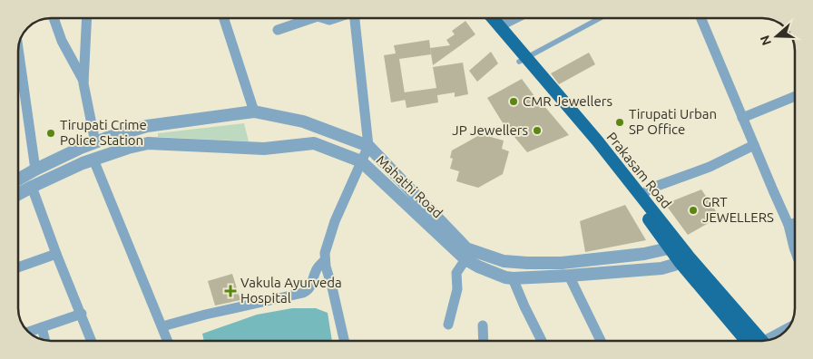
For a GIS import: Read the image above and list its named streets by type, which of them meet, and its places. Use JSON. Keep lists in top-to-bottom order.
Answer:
{
  "streets": {
    "main road": ["Prakasam Road"],
    "street": ["Mahathi Road"]
  },
  "crossings": [
    ["Prakasam Road", "Mahathi Road"]
  ],
  "places": {
    "other": [
      "CMR Jewellers",
      "Tirupati Urban SP Office",
      "JP Jewellers",
      "Tirupati Crime Police Station",
      "GRT JEWELLERS"
    ],
    "health": ["Vakula Ayurveda Hospital"]
  },
  "north": "left"
}
